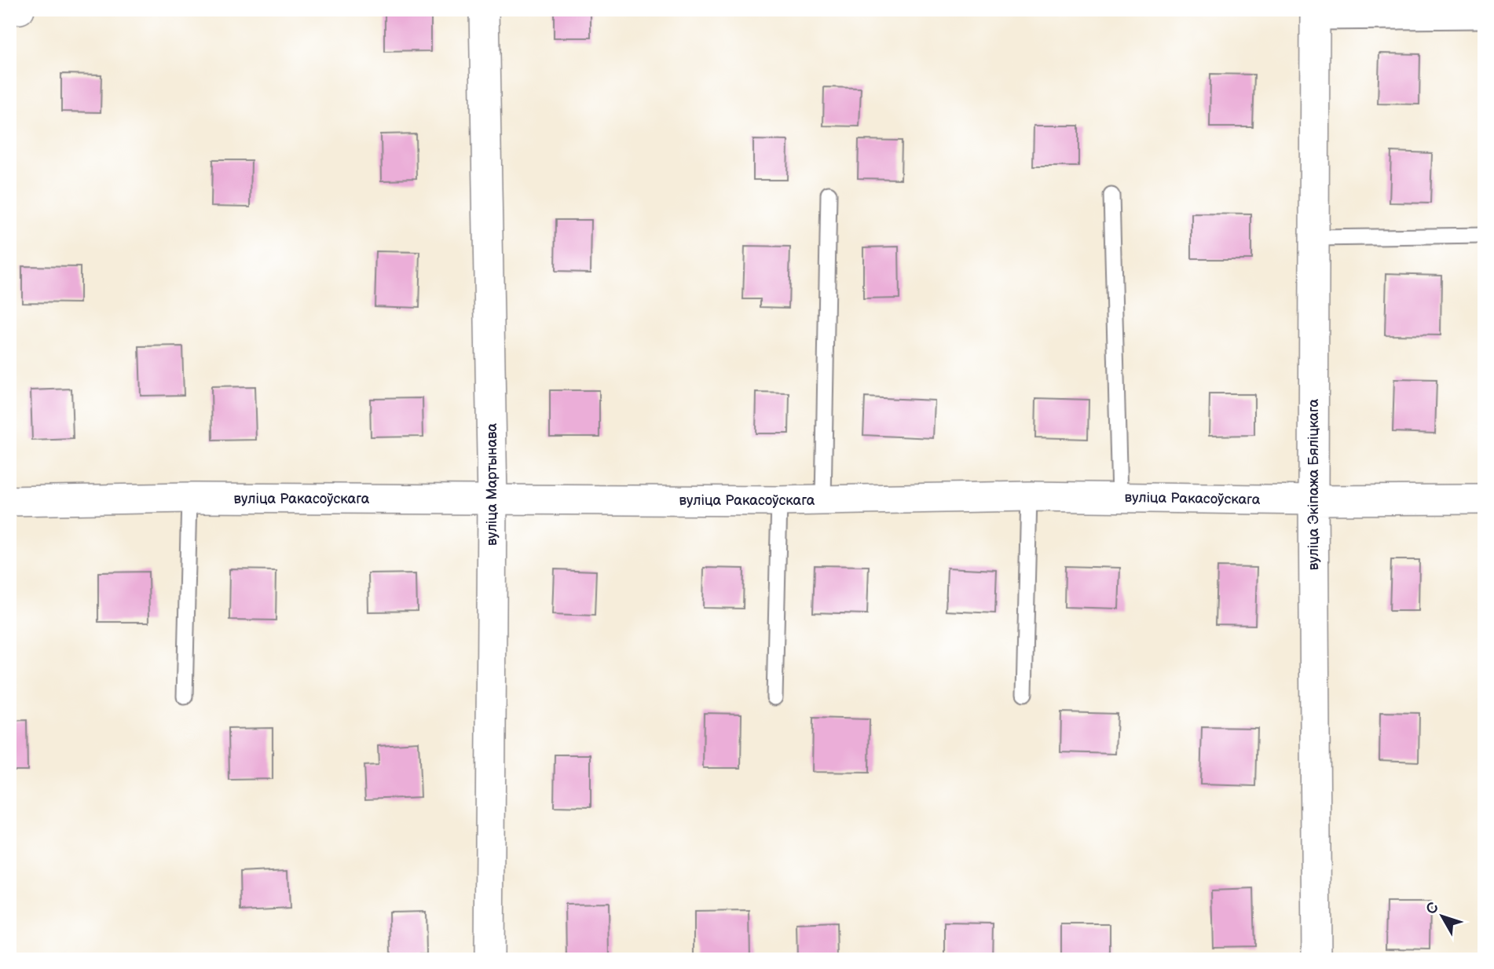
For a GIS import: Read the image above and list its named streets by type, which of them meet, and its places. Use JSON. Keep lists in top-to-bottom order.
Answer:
{
  "streets": {
    "street": ["вуліца Мартынава", "вуліца Экіпажа Бяліцкага", "вуліца Ракасоўскага"]
  },
  "crossings": [
    ["вуліца Мартынава", "вуліца Ракасоўскага"],
    ["вуліца Экіпажа Бяліцкага", "вуліца Ракасоўскага"]
  ],
  "north": "top left"
}
